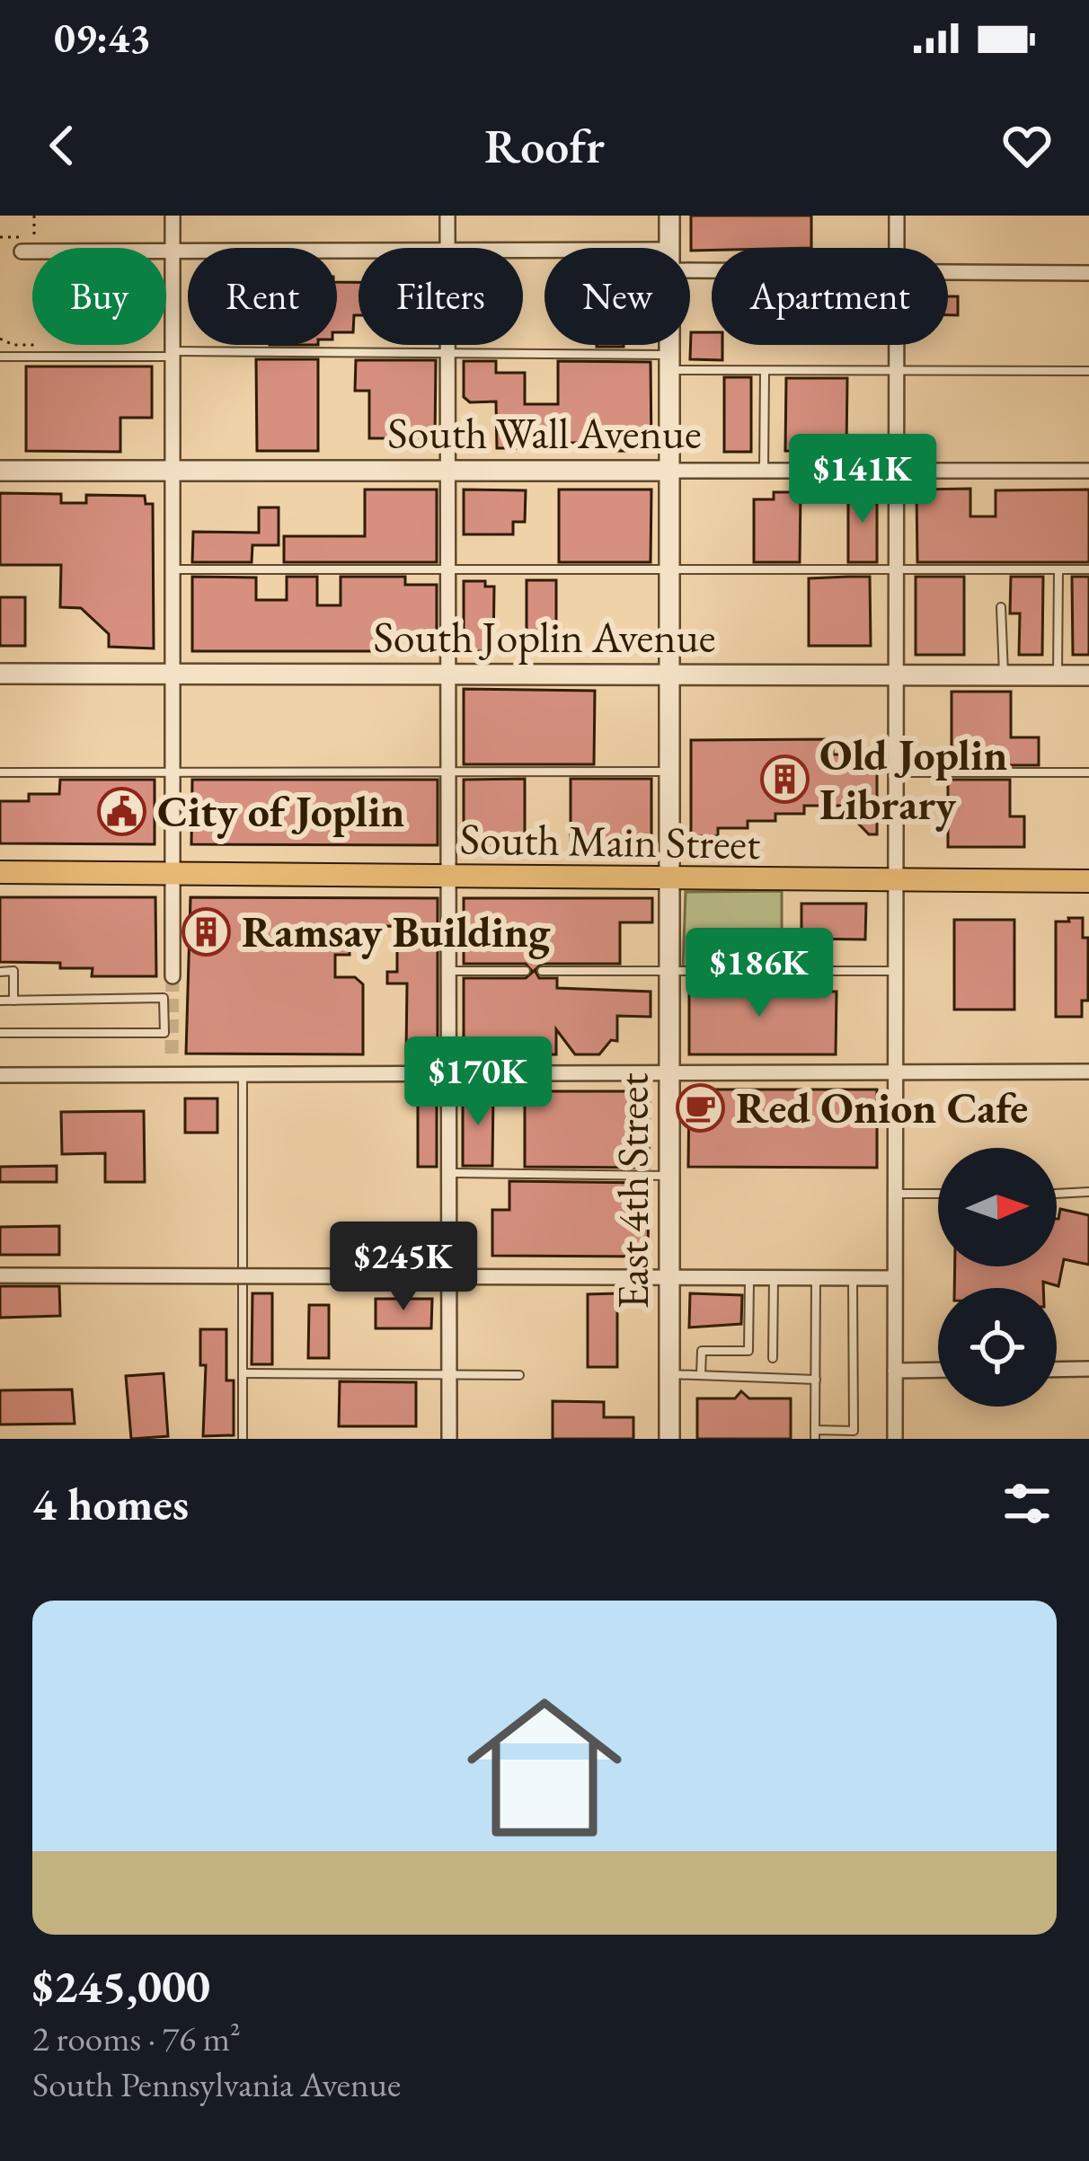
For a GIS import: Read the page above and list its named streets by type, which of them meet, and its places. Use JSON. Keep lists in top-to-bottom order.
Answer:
{
  "streets": {
    "main road": ["South Main Street"],
    "street": ["South Wall Avenue", "South Joplin Avenue", "East 4th Street"]
  },
  "crossings": [
    ["South Wall Avenue", "East 4th Street"],
    ["South Joplin Avenue", "East 4th Street"],
    ["South Main Street", "East 4th Street"]
  ],
  "places": {
    "building": ["Old Joplin Library", "Ramsay Building"],
    "public building": ["City of Joplin"],
    "cafe": ["Red Onion Cafe"]
  },
  "north": "right",
  "page": {
    "status": "09:43",
    "header": "Roofr",
    "chip": [
      "Buy",
      "Rent",
      "Filters",
      "New",
      "Apartment"
    ],
    "price": [
      "$141K",
      "$186K",
      "$170K",
      "$245K"
    ],
    "heading": "4 homes",
    "list": [
      {
        "name": "$245,000",
        "note": "2 rooms · 76 m² · South Pennsylvania Avenue"
      }
    ]
  }
}
